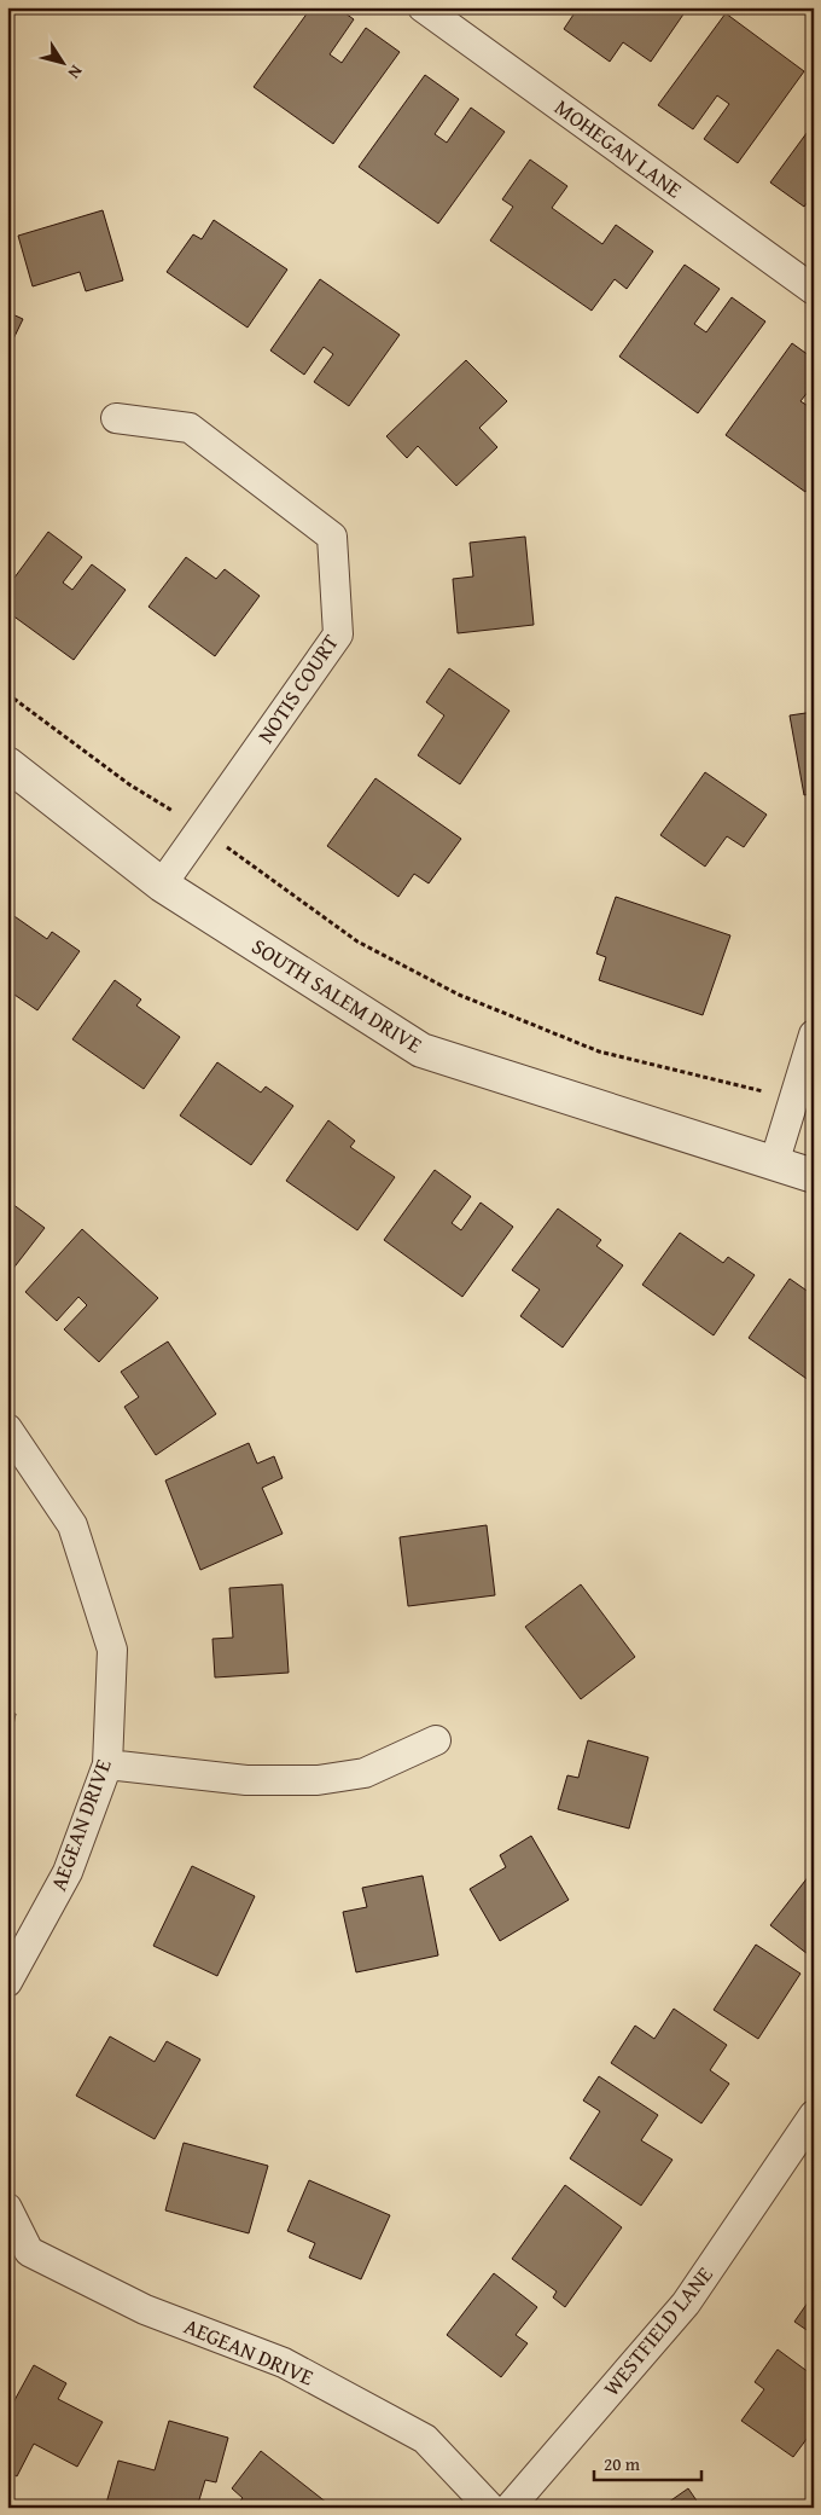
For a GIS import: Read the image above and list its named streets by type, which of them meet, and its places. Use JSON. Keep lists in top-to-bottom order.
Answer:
{
  "streets": {
    "street": [
      "MOHEGAN LANE",
      "NOTIS COURT",
      "SOUTH SALEM DRIVE",
      "AEGEAN DRIVE",
      "WESTFIELD LANE"
    ]
  },
  "crossings": [
    ["NOTIS COURT", "SOUTH SALEM DRIVE"]
  ],
  "scale_bar": "20 m",
  "north": "bottom right"
}
